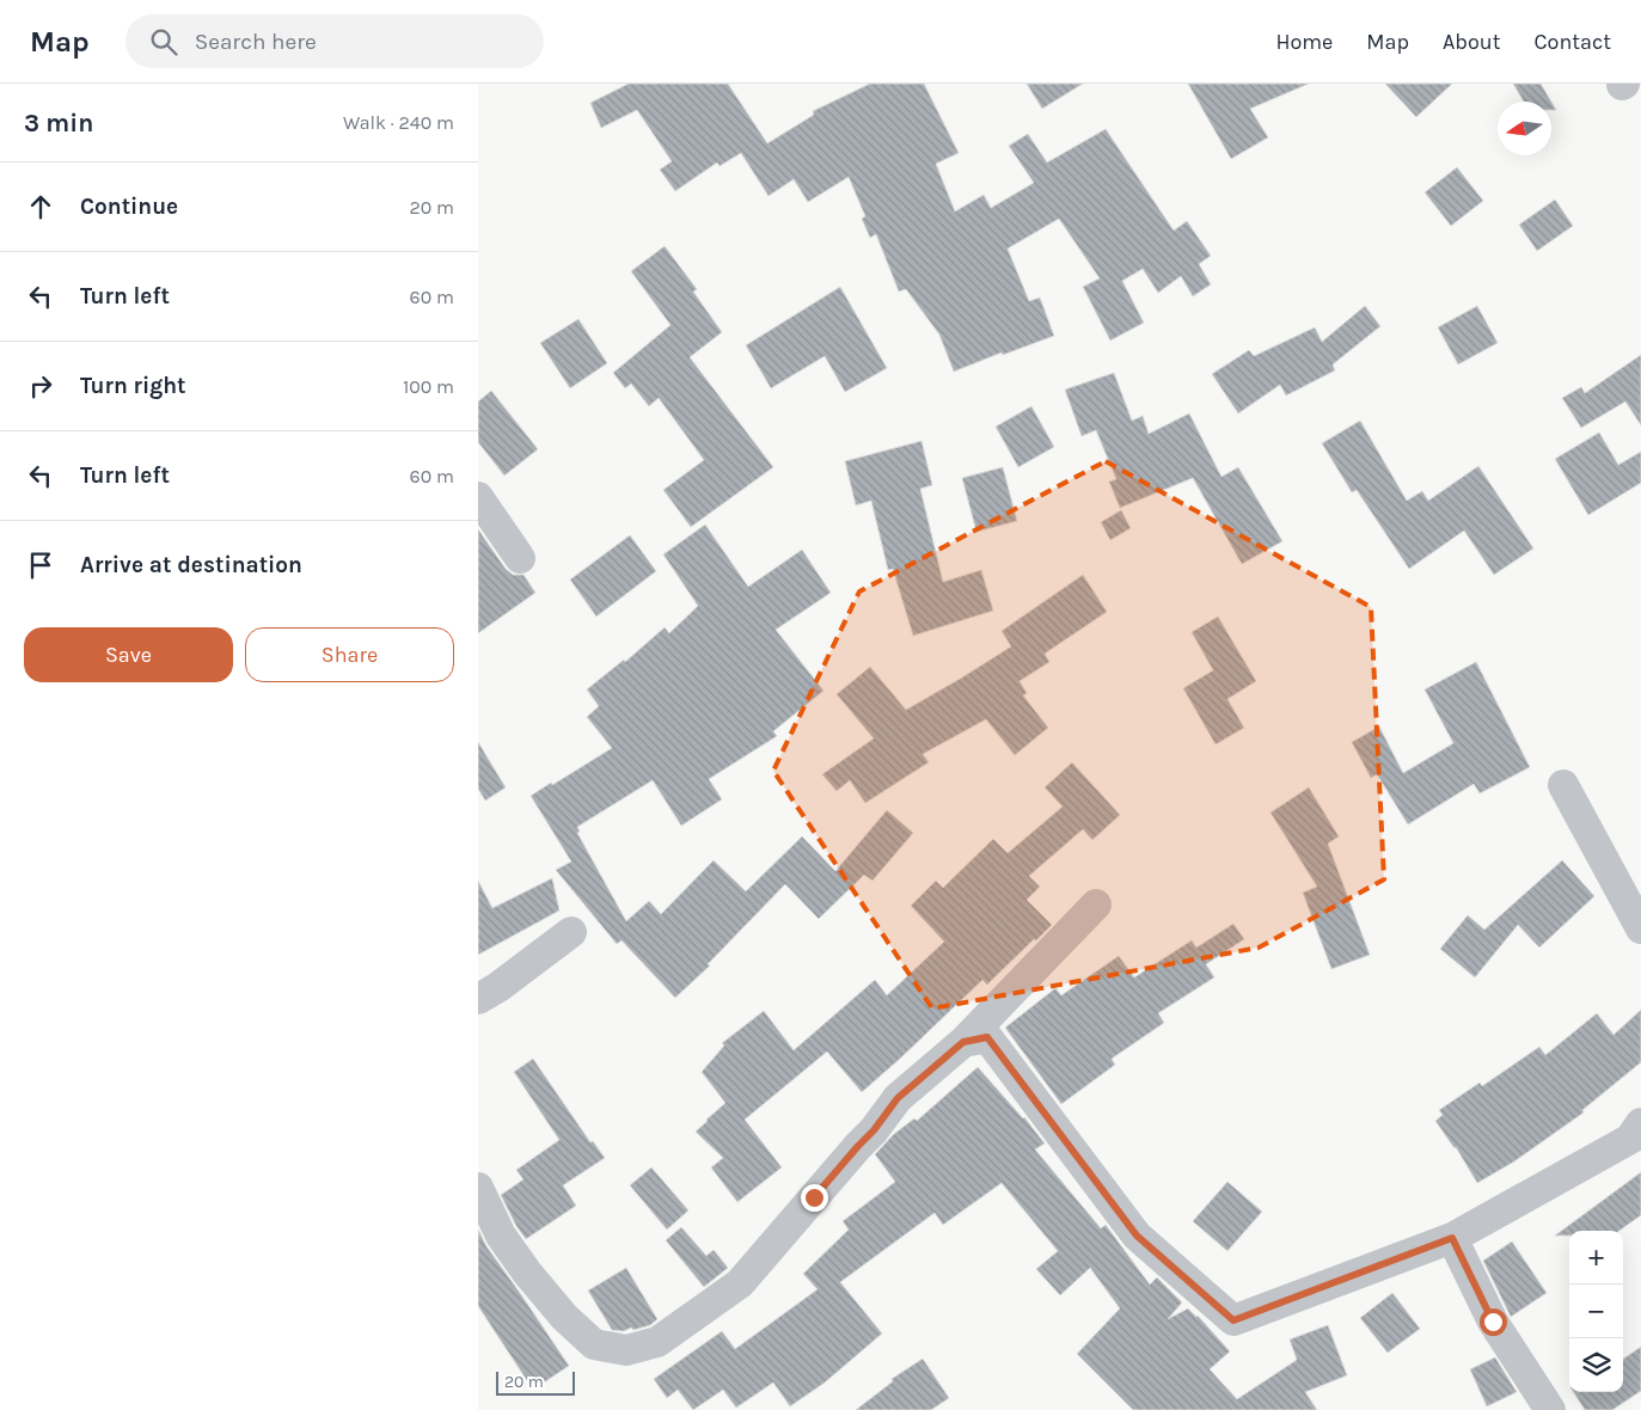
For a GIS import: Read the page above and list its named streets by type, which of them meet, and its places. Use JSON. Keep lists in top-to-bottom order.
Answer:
{
  "scale_bar": "20 m",
  "north": "left",
  "page": {
    "header": "Map",
    "search": "Search here",
    "nav": [
      "Home",
      "Map",
      "About",
      "Contact"
    ],
    "heading": ["3 min", "Walk · 240 m"],
    "list": [
      ["Continue", "20 m"],
      ["Turn left", "60 m"],
      ["Turn right", "100 m"],
      ["Turn left", "60 m"],
      "Arrive at destination"
    ],
    "buttons": ["Save", "Share"],
    "map_buttons": ["+", "−"],
    "scale": "20 m"
  }
}
